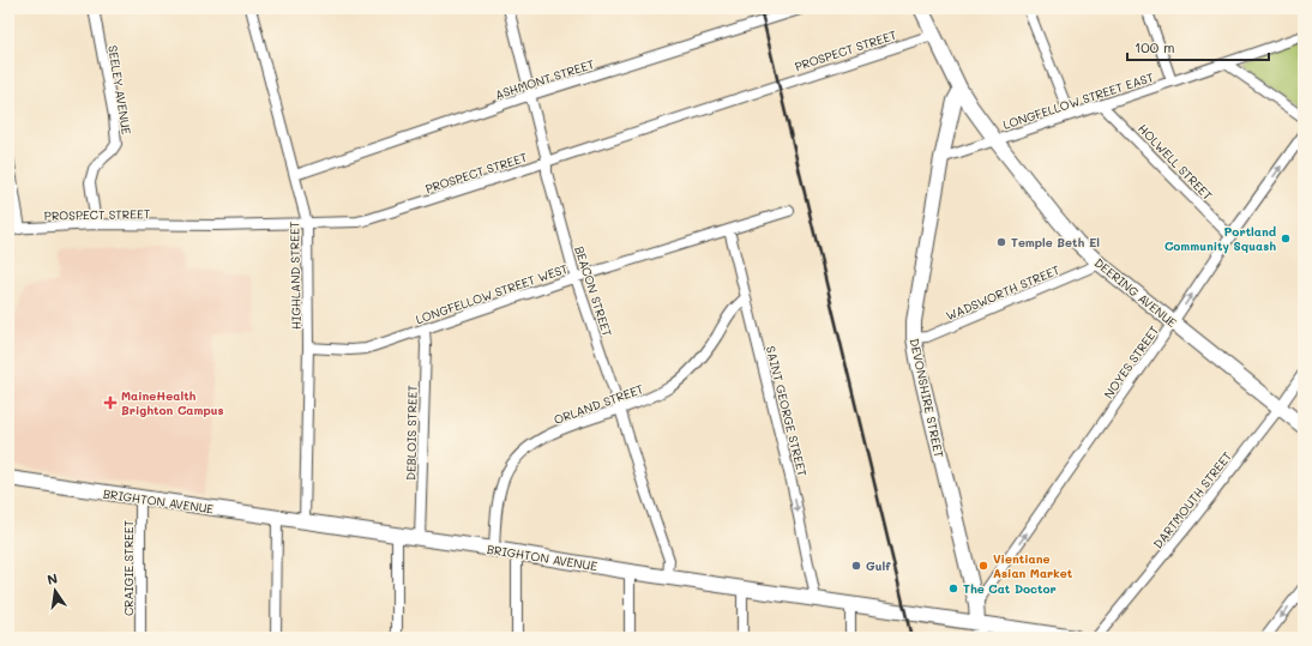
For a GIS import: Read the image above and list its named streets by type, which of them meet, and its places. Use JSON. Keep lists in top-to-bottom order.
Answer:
{
  "streets": {
    "main road": ["DEERING AVENUE", "DEVONSHIRE STREET", "BRIGHTON AVENUE"],
    "street": [
      "PROSPECT STREET",
      "ASHMONT STREET",
      "SEELEY AVENUE",
      "LONGFELLOW STREET EAST",
      "HOLWELL STREET",
      "HIGHLAND STREET",
      "BEACON STREET",
      "WADSWORTH STREET",
      "LONGFELLOW STREET WEST",
      "NOYES STREET",
      "ORLAND STREET",
      "SAINT GEORGE STREET",
      "DEBLOIS STREET",
      "DARTMOUTH STREET",
      "CRAIGIE STREET"
    ]
  },
  "crossings": [
    ["PROSPECT STREET", "SEELEY AVENUE"],
    ["PROSPECT STREET", "HIGHLAND STREET"],
    ["PROSPECT STREET", "BEACON STREET"],
    ["PROSPECT STREET", "DEERING AVENUE"],
    ["ASHMONT STREET", "HIGHLAND STREET"],
    ["ASHMONT STREET", "BEACON STREET"],
    ["LONGFELLOW STREET EAST", "HOLWELL STREET"],
    ["LONGFELLOW STREET EAST", "DEERING AVENUE"],
    ["LONGFELLOW STREET EAST", "DEVONSHIRE STREET"],
    ["HOLWELL STREET", "NOYES STREET"],
    ["HIGHLAND STREET", "LONGFELLOW STREET WEST"],
    ["HIGHLAND STREET", "BRIGHTON AVENUE"],
    ["BEACON STREET", "LONGFELLOW STREET WEST"],
    ["BEACON STREET", "ORLAND STREET"],
    ["BEACON STREET", "BRIGHTON AVENUE"],
    ["WADSWORTH STREET", "DEERING AVENUE"],
    ["WADSWORTH STREET", "DEVONSHIRE STREET"],
    ["DEERING AVENUE", "NOYES STREET"],
    ["DEERING AVENUE", "DEVONSHIRE STREET"],
    ["DEERING AVENUE", "DARTMOUTH STREET"],
    ["LONGFELLOW STREET WEST", "SAINT GEORGE STREET"],
    ["LONGFELLOW STREET WEST", "DEBLOIS STREET"],
    ["NOYES STREET", "DEVONSHIRE STREET"],
    ["DEVONSHIRE STREET", "BRIGHTON AVENUE"],
    ["ORLAND STREET", "SAINT GEORGE STREET"],
    ["ORLAND STREET", "BRIGHTON AVENUE"],
    ["SAINT GEORGE STREET", "BRIGHTON AVENUE"],
    ["DEBLOIS STREET", "BRIGHTON AVENUE"],
    ["BRIGHTON AVENUE", "CRAIGIE STREET"]
  ],
  "one_way": ["NOYES STREET", "SAINT GEORGE STREET"],
  "places": {
    "other": [
      "Portland Community Squash",
      "Temple Beth El",
      "Gulf",
      "Vientiane Asian Market",
      "The Cat Doctor"
    ],
    "health": ["MaineHealth Brighton Campus"]
  },
  "scale_bar": "100 m",
  "north": "top"
}
